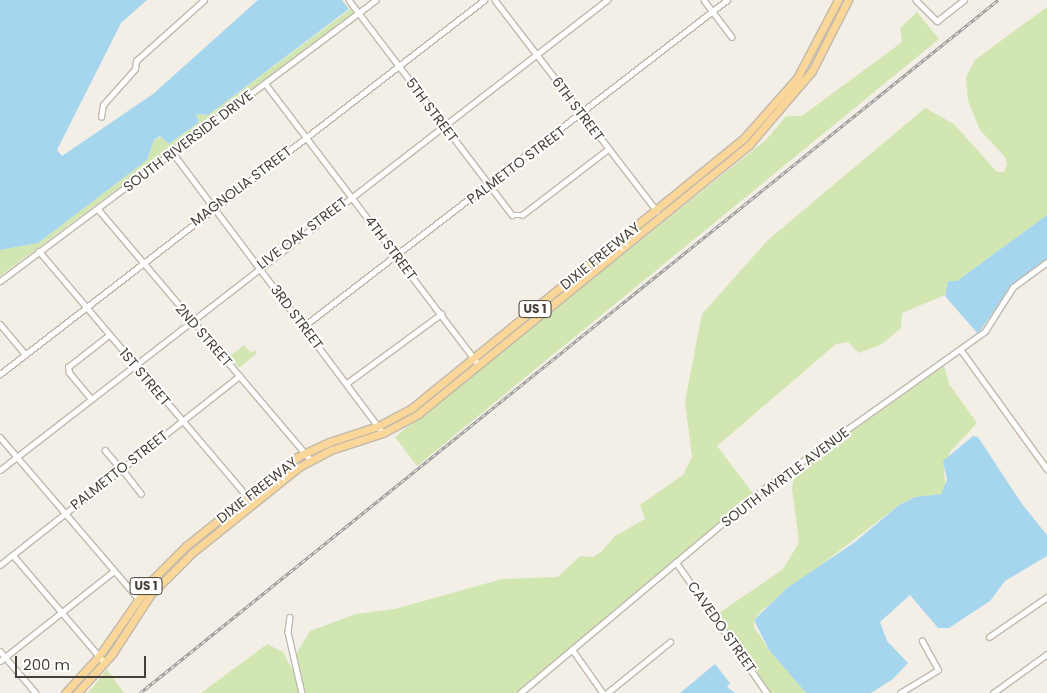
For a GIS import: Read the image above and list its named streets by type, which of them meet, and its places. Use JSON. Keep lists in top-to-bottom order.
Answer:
{
  "streets": {
    "main road": ["DIXIE FREEWAY", "US 1"],
    "street": [
      "6TH STREET",
      "5TH STREET",
      "SOUTH RIVERSIDE DRIVE",
      "PALMETTO STREET",
      "MAGNOLIA STREET",
      "LIVE OAK STREET",
      "4TH STREET",
      "3RD STREET",
      "2ND STREET",
      "1ST STREET",
      "SOUTH MYRTLE AVENUE",
      "CAVEDO STREET"
    ]
  },
  "crossings": [
    ["6TH STREET", "5TH STREET"],
    ["6TH STREET", "PALMETTO STREET"],
    ["6TH STREET", "LIVE OAK STREET"],
    ["6TH STREET", "DIXIE FREEWAY"],
    ["6TH STREET", "US 1"],
    ["5TH STREET", "SOUTH RIVERSIDE DRIVE"],
    ["5TH STREET", "PALMETTO STREET"],
    ["5TH STREET", "MAGNOLIA STREET"],
    ["5TH STREET", "LIVE OAK STREET"],
    ["SOUTH RIVERSIDE DRIVE", "4TH STREET"],
    ["SOUTH RIVERSIDE DRIVE", "3RD STREET"],
    ["SOUTH RIVERSIDE DRIVE", "2ND STREET"],
    ["SOUTH RIVERSIDE DRIVE", "1ST STREET"],
    ["PALMETTO STREET", "4TH STREET"],
    ["PALMETTO STREET", "3RD STREET"],
    ["PALMETTO STREET", "2ND STREET"],
    ["PALMETTO STREET", "1ST STREET"],
    ["MAGNOLIA STREET", "4TH STREET"],
    ["MAGNOLIA STREET", "3RD STREET"],
    ["MAGNOLIA STREET", "2ND STREET"],
    ["MAGNOLIA STREET", "1ST STREET"],
    ["LIVE OAK STREET", "4TH STREET"],
    ["LIVE OAK STREET", "3RD STREET"],
    ["LIVE OAK STREET", "2ND STREET"],
    ["LIVE OAK STREET", "1ST STREET"],
    ["4TH STREET", "DIXIE FREEWAY"],
    ["DIXIE FREEWAY", "US 1"],
    ["DIXIE FREEWAY", "3RD STREET"],
    ["DIXIE FREEWAY", "2ND STREET"],
    ["DIXIE FREEWAY", "1ST STREET"],
    ["SOUTH MYRTLE AVENUE", "CAVEDO STREET"]
  ],
  "scale_bar": "200 m"
}
